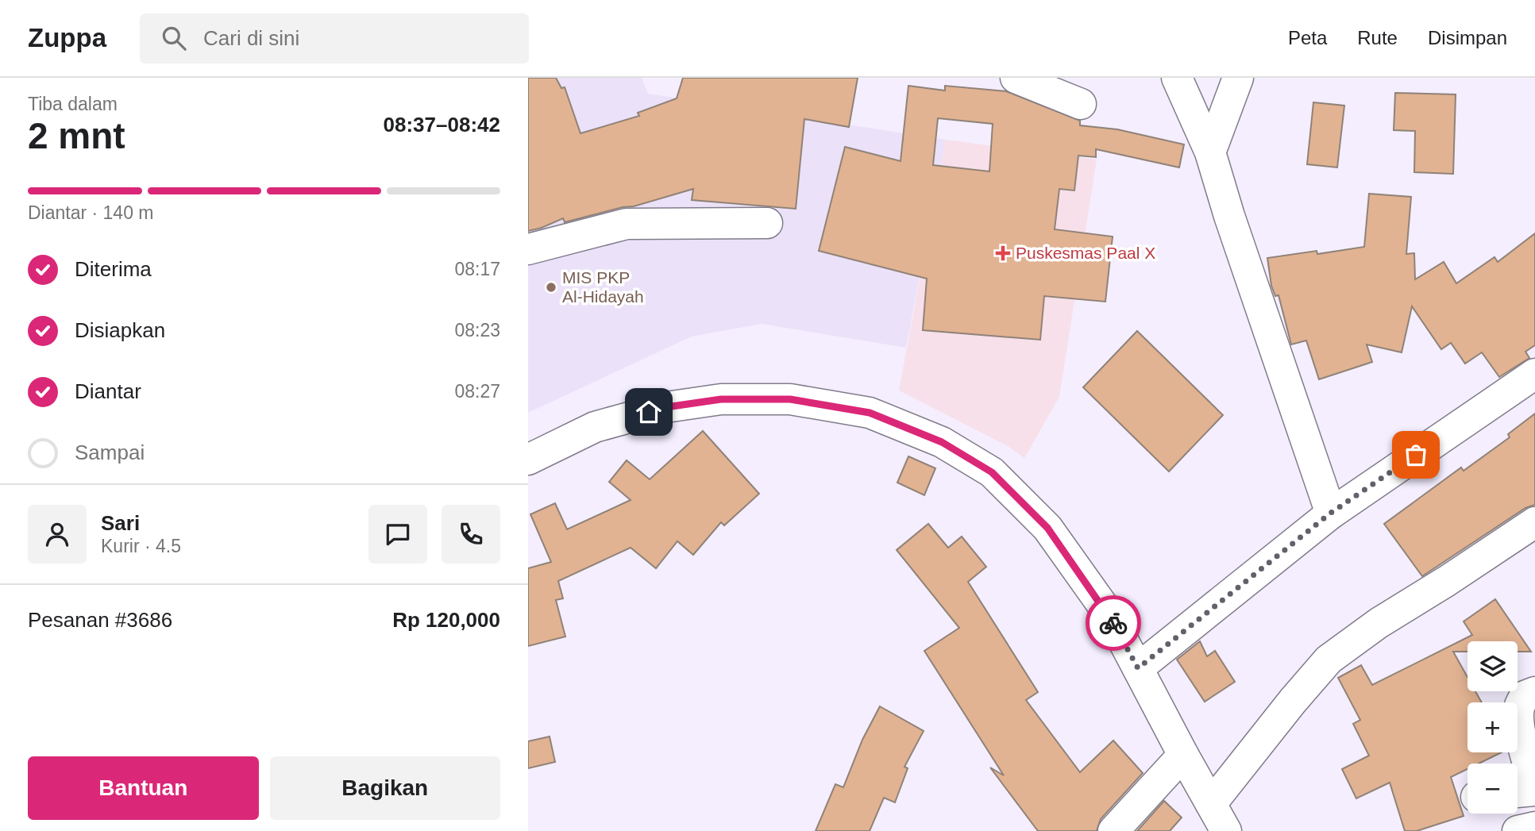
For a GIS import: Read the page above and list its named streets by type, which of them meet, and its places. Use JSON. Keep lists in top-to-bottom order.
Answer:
{
  "places": {
    "health": ["Puskesmas Paal X"],
    "other": ["MIS PKP Al-Hidayah"]
  },
  "page": {
    "header": "Zuppa",
    "search": "Cari di sini",
    "nav": ["Peta", "Rute", "Disimpan"],
    "heading": ["2 mnt", "Tiba dalam", "08:37–08:42"],
    "panel": [
      "Sari",
      "Kurir · 4.5",
      "Pesanan #3686",
      "Rp 120,000"
    ],
    "bar": "Diantar · 140 m",
    "list": [
      ["Diterima", "08:17"],
      ["Disiapkan", "08:23"],
      ["Diantar", "08:27"],
      "Sampai"
    ],
    "map_buttons": ["+", "−"],
    "buttons": ["Bantuan", "Bagikan"]
  }
}
